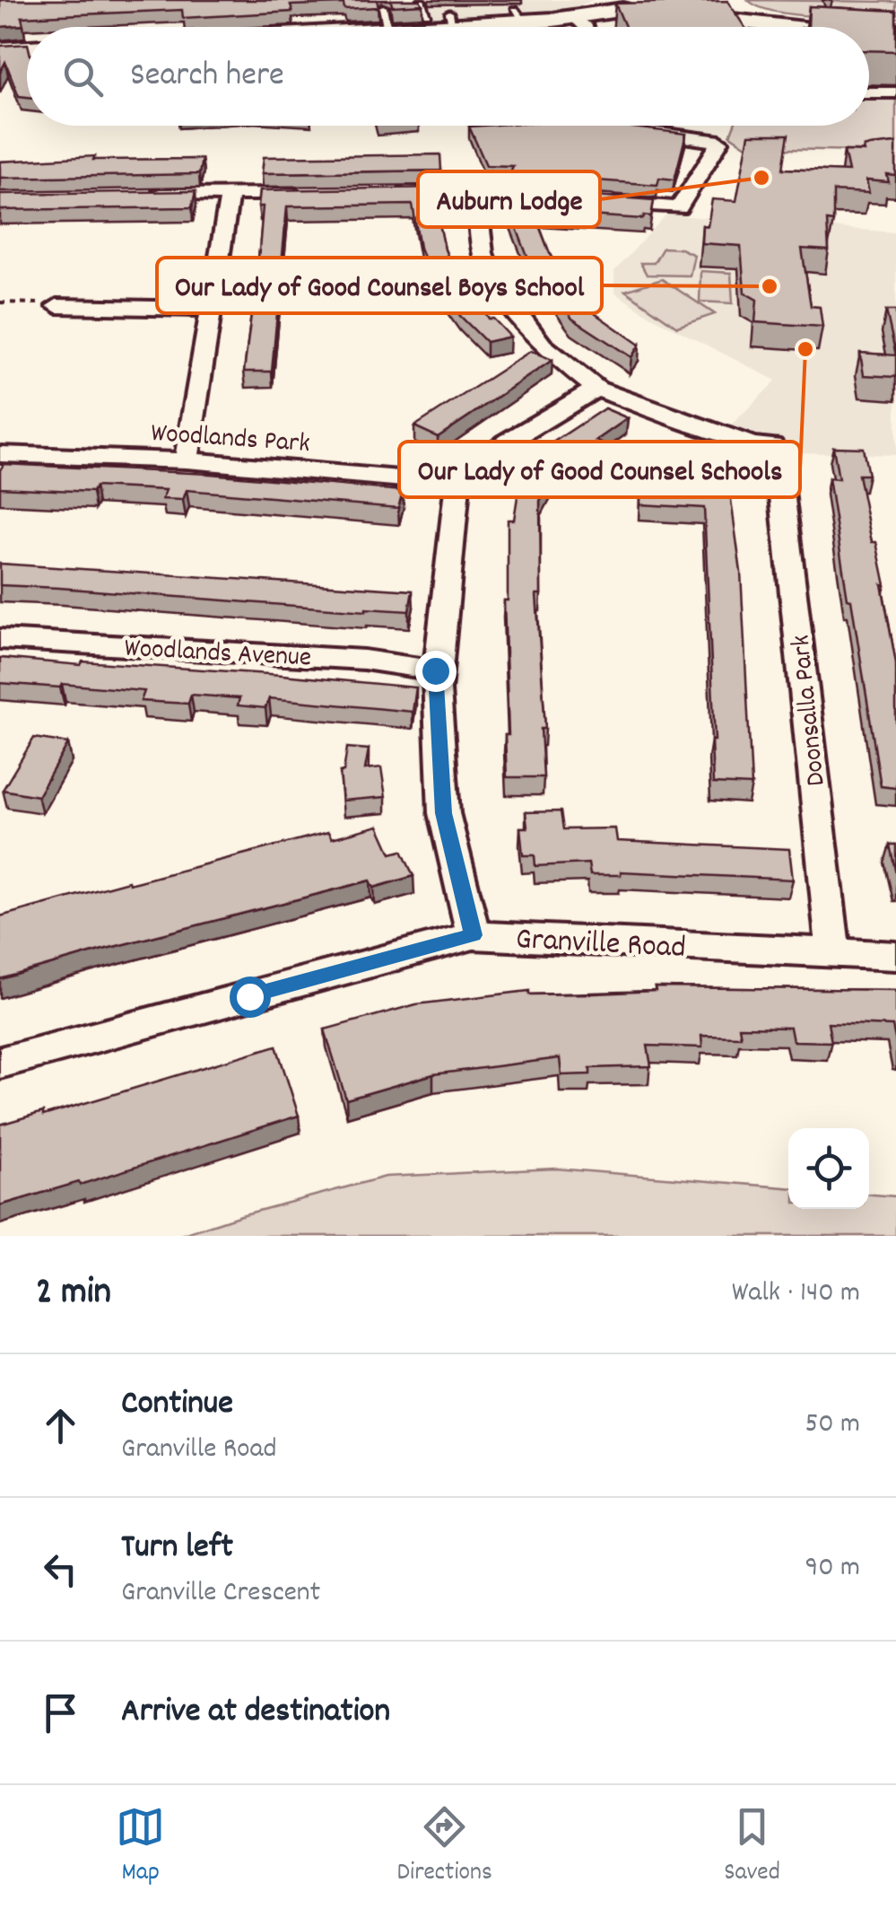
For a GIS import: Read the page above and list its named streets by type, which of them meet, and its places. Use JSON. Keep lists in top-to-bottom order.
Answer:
{
  "streets": {
    "street": [
      "Woodlands Park",
      "Woodlands Avenue",
      "Doonsalla Park",
      "Granville Road"
    ]
  },
  "crossings": [
    ["Doonsalla Park", "Granville Road"]
  ],
  "places": ["Auburn Lodge", "Our Lady of Good Counsel Boys School", "Our Lady of Good Counsel Schools"],
  "page": {
    "search": "Search here",
    "heading": ["2 min", "Walk · 140 m"],
    "list": [
      ["Continue", "Granville Road", "50 m"],
      ["Turn left", "Granville Crescent", "90 m"],
      "Arrive at destination"
    ],
    "nav": ["Map", "Directions", "Saved"]
  }
}
